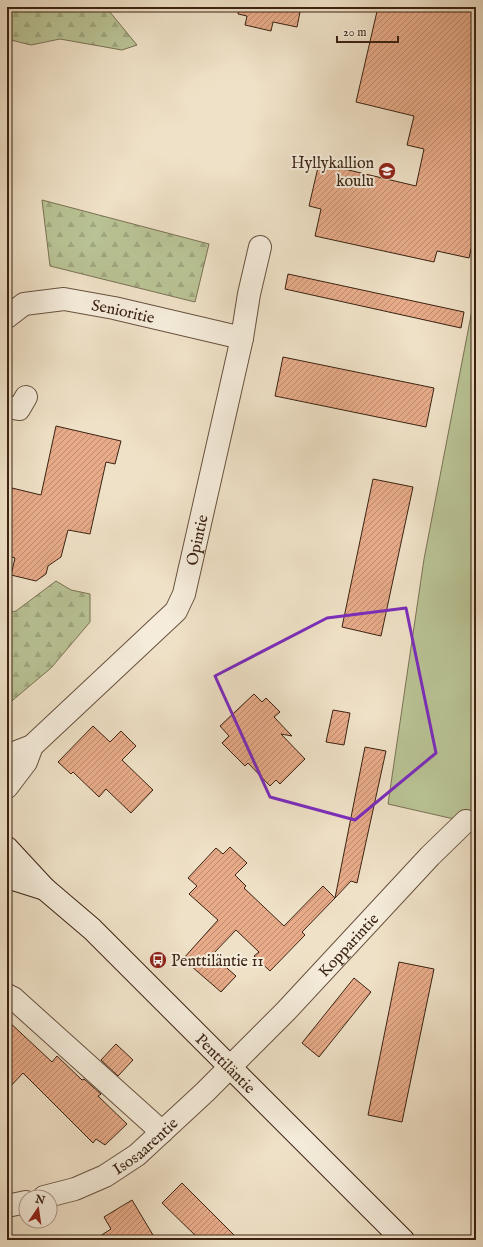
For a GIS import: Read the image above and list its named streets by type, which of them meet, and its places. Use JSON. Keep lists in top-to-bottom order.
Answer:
{
  "streets": {
    "street": [
      "Senioritie",
      "Opintie",
      "Kopparintie",
      "Penttiläntie",
      "Isosaarentie"
    ]
  },
  "crossings": [
    ["Senioritie", "Opintie"],
    ["Kopparintie", "Penttiläntie"],
    ["Kopparintie", "Isosaarentie"],
    ["Penttiläntie", "Isosaarentie"]
  ],
  "places": {
    "school or university": ["Hyllykallion koulu"],
    "bus stop": ["Penttiläntie 11"]
  },
  "scale_bar": "20 m",
  "north": "top"
}
